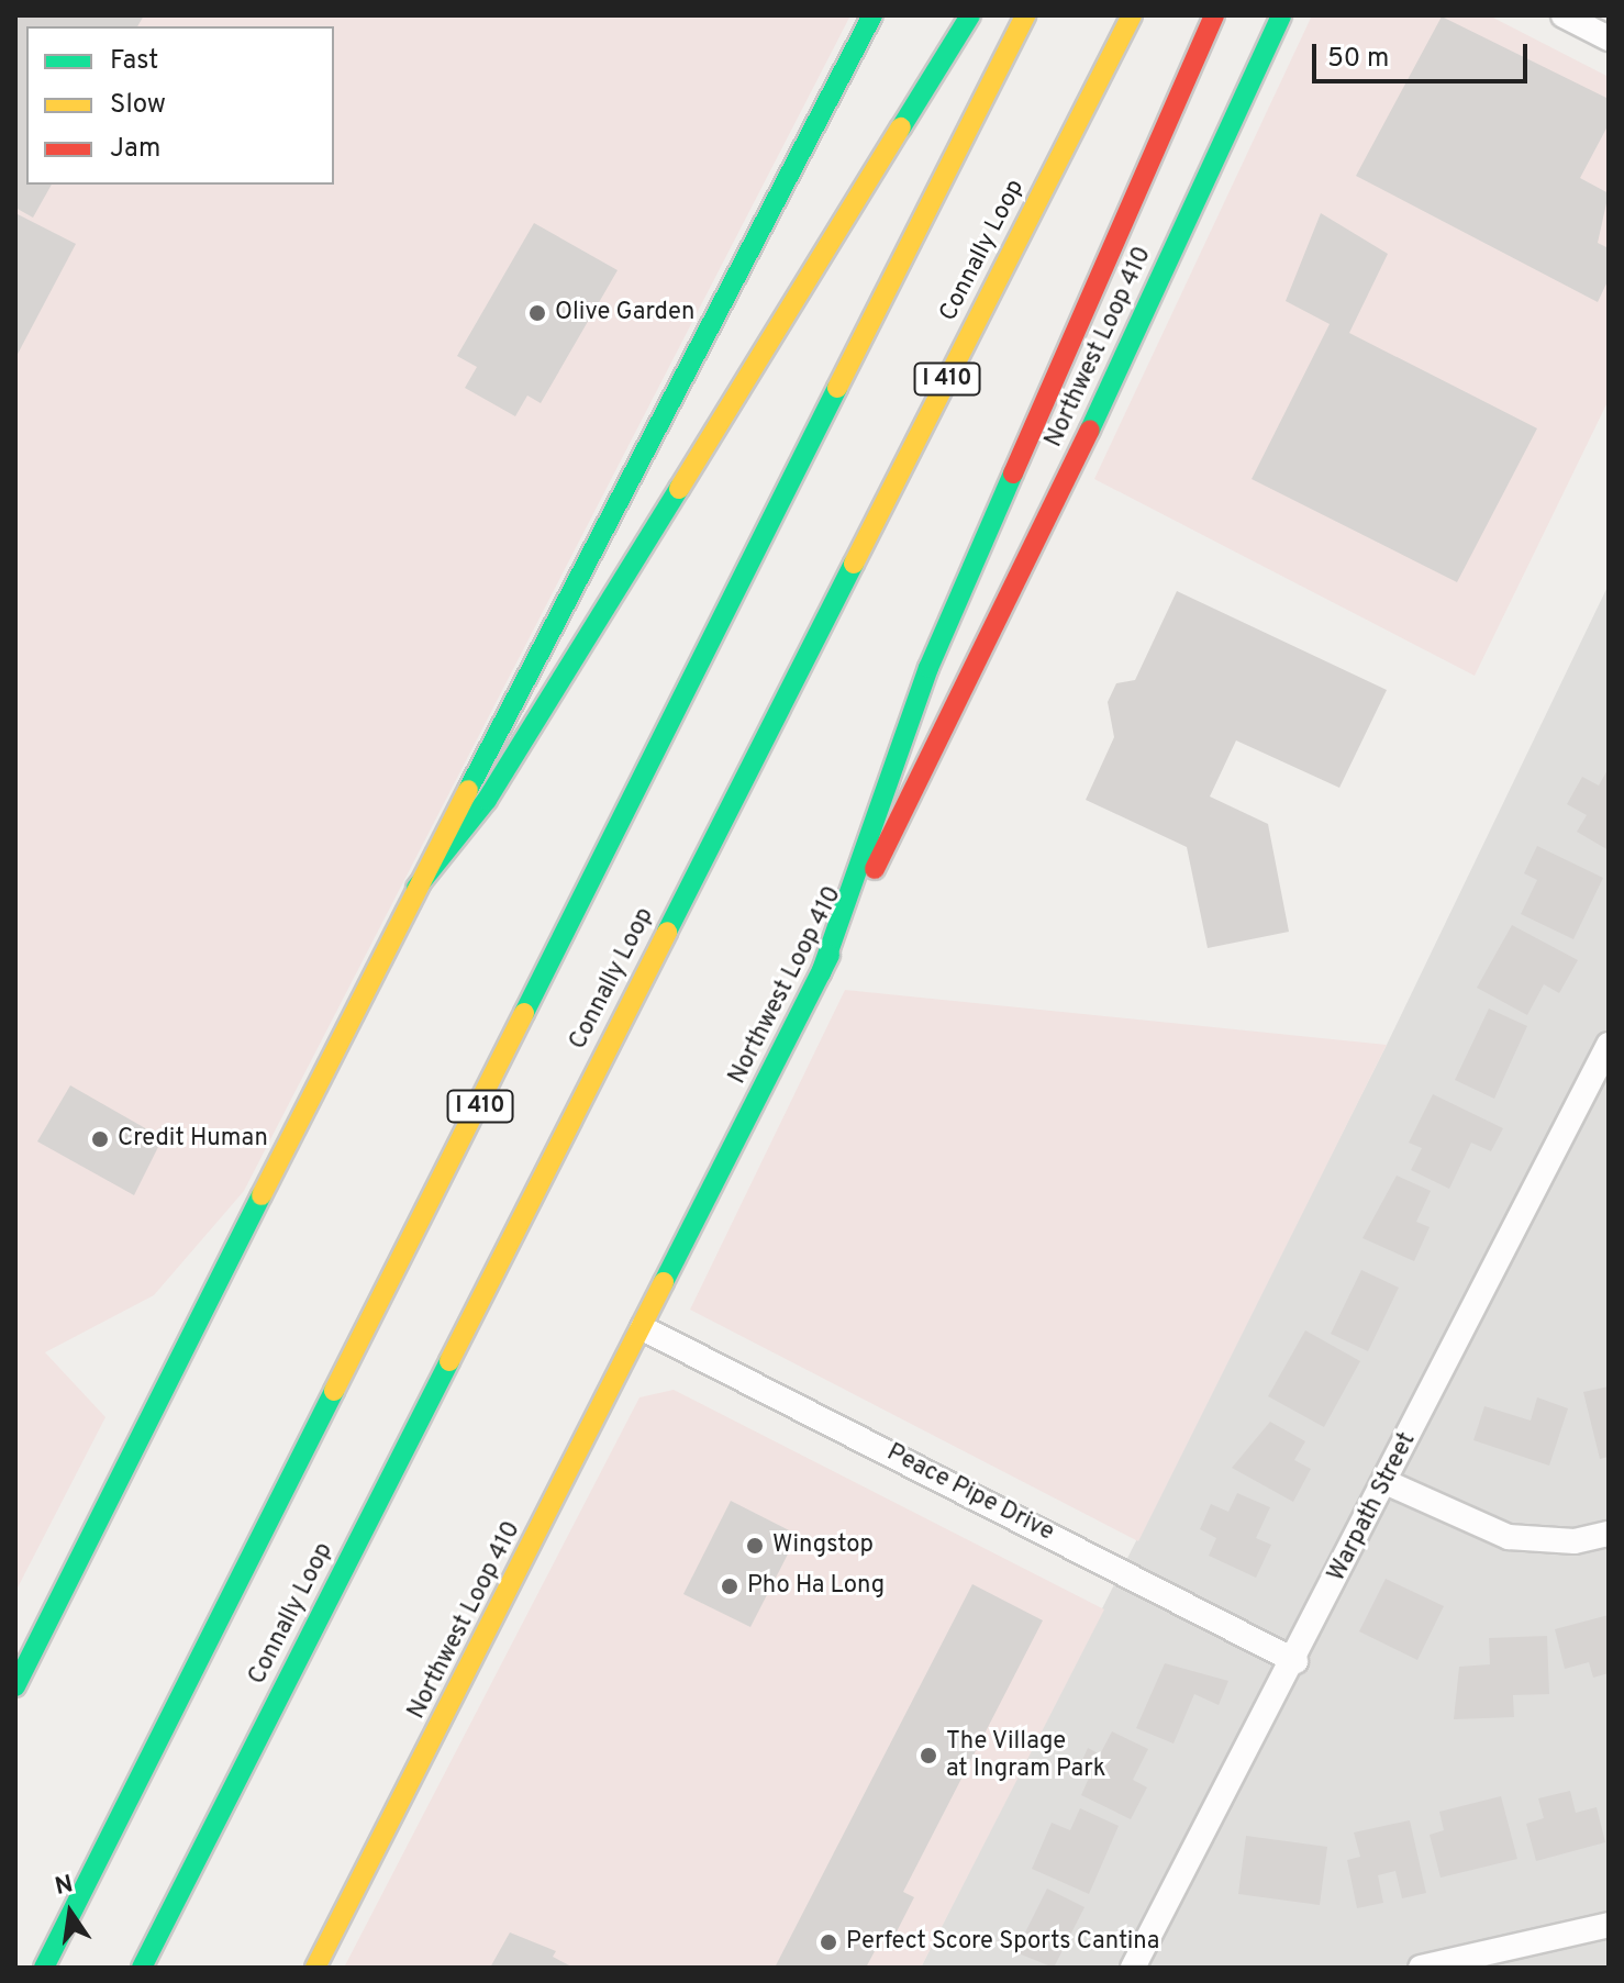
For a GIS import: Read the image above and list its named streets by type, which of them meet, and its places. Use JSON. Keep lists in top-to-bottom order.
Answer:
{
  "streets": {
    "main road": ["Connally Loop", "Northwest Loop 410", "I 410"],
    "street": ["Peace Pipe Drive", "Warpath Street"]
  },
  "crossings": [
    ["Northwest Loop 410", "Peace Pipe Drive"],
    ["Peace Pipe Drive", "Warpath Street"]
  ],
  "places": [
    "Olive Garden",
    "Credit Human",
    "Wingstop",
    "Pho Ha Long",
    "The Village at Ingram Park",
    "Perfect Score Sports Cantina"
  ],
  "legend": ["Fast", "Slow", "Jam"],
  "scale_bar": "50 m",
  "north": "top"
}
